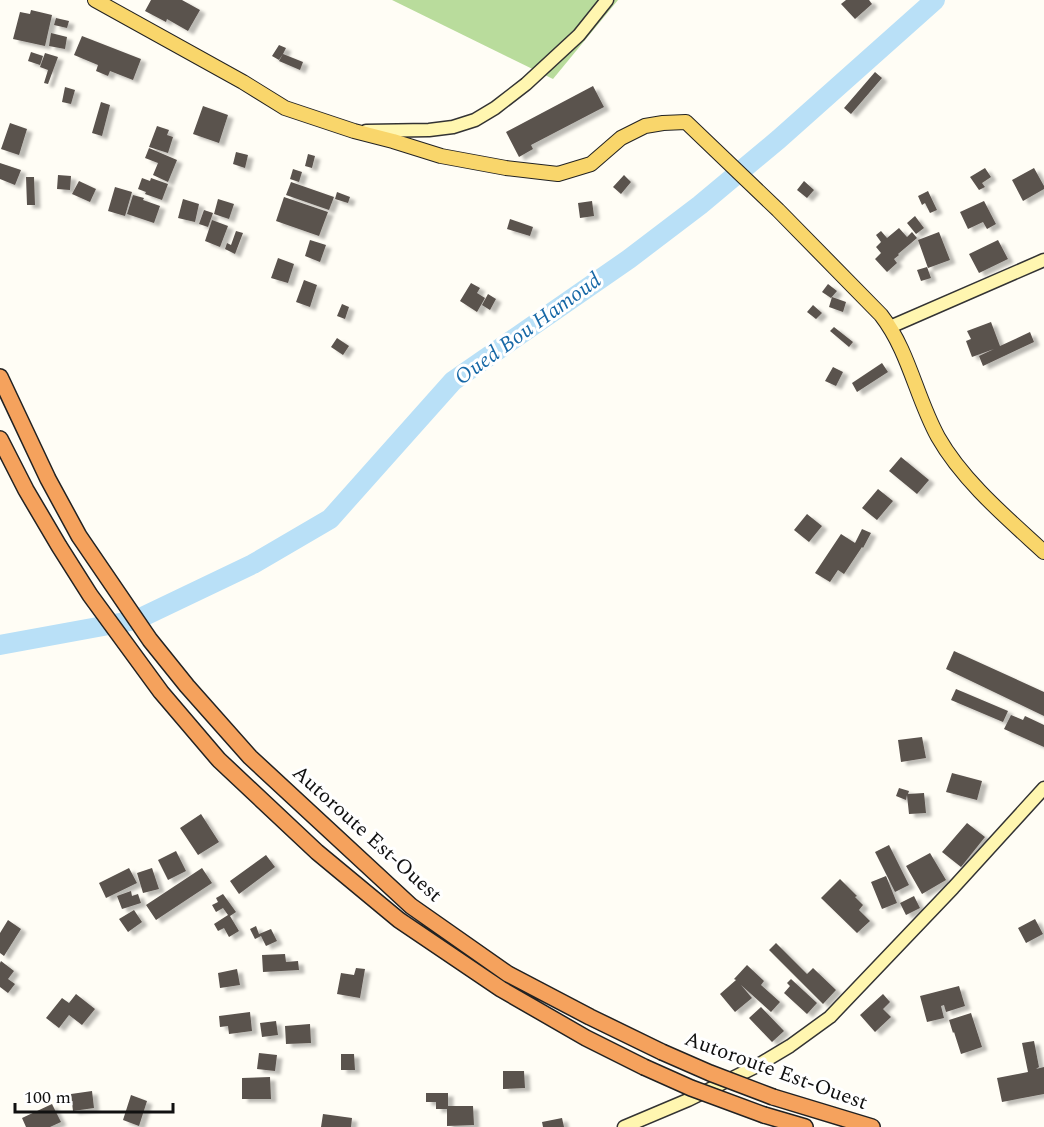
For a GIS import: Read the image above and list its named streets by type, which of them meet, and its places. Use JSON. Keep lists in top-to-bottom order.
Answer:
{
  "streets": {
    "highway": ["Autoroute Est-Ouest"]
  },
  "water": ["Oued Bou Hamoud"],
  "scale_bar": "100 m"
}
